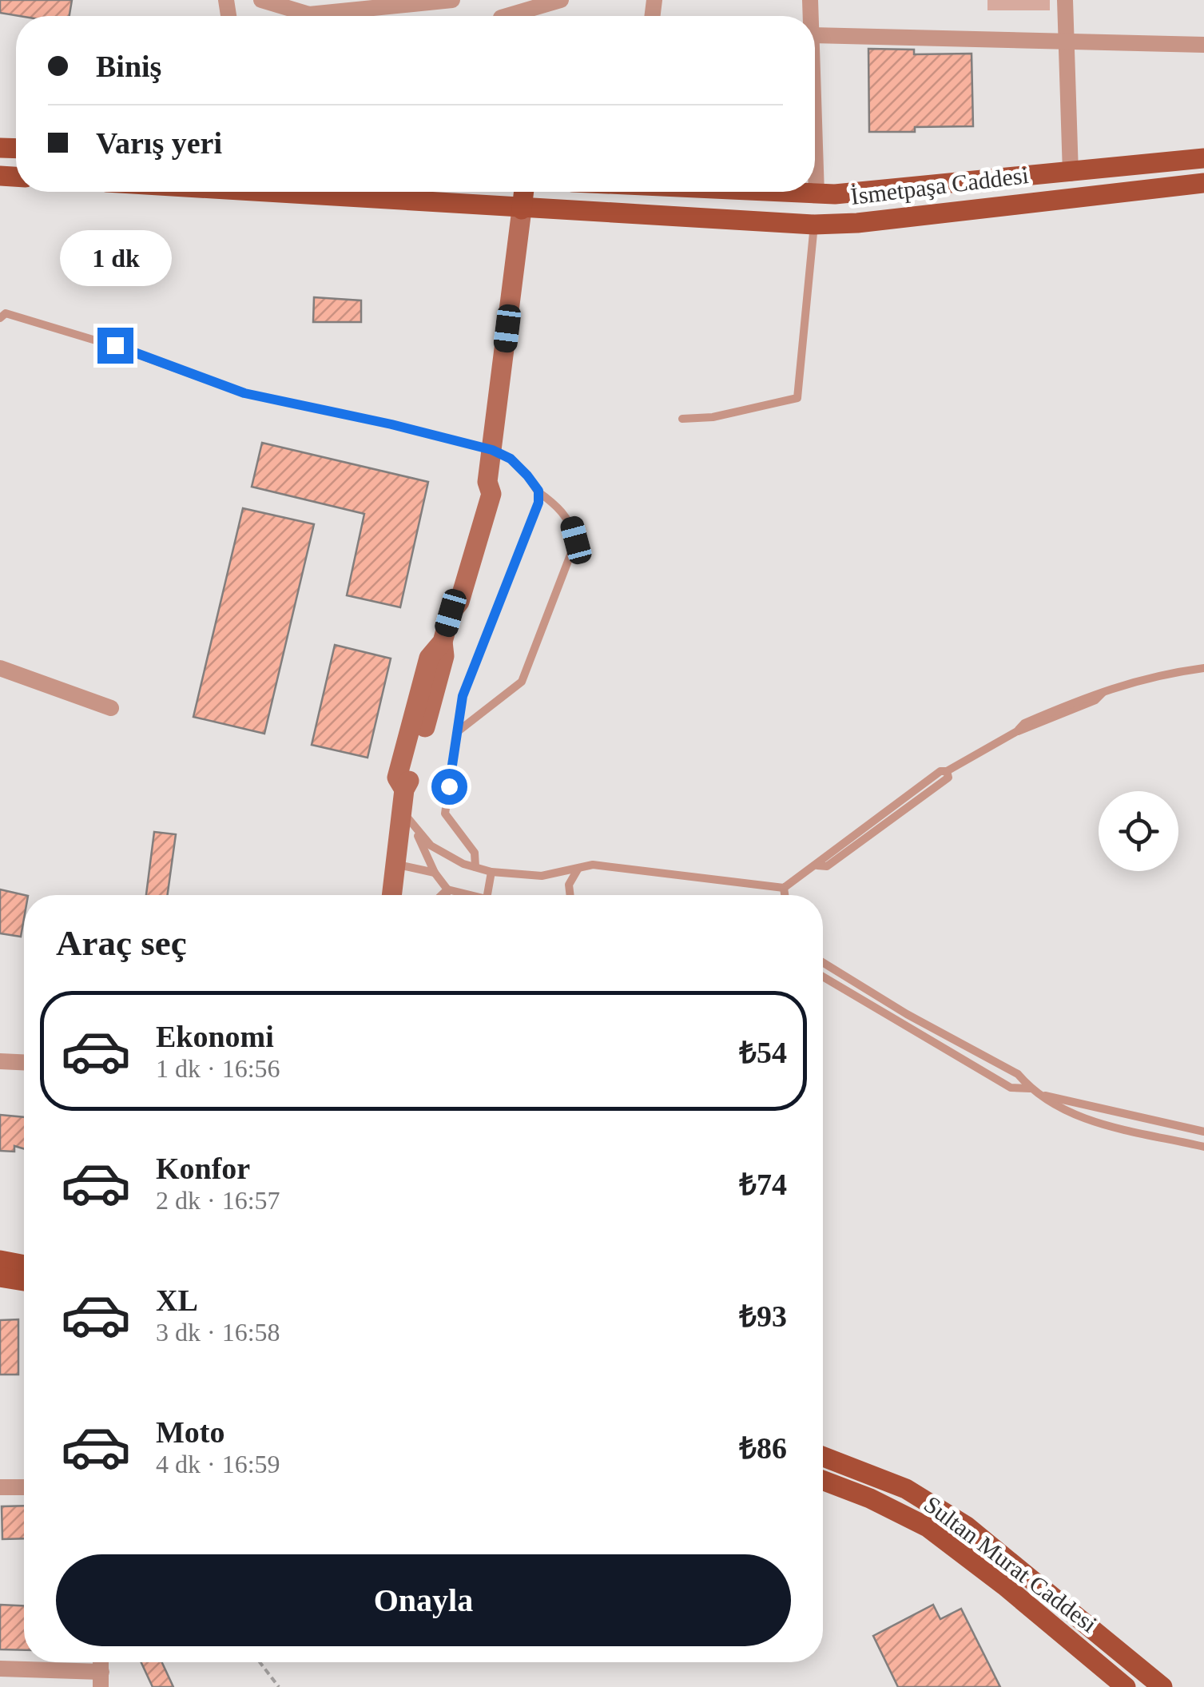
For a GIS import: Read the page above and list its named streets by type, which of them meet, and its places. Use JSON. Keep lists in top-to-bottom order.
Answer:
{
  "streets": {
    "main road": ["İsmetpaşa Caddesi", "Sultan Murat Caddesi"]
  },
  "page": {
    "banner": ["Biniş", "Varış yeri"],
    "bubble": "1 dk",
    "heading": "Araç seç",
    "list": [
      {
        "name": "Ekonomi",
        "note": "1 dk · 16:56",
        "value": "₺54"
      },
      {
        "name": "Konfor",
        "note": "2 dk · 16:57",
        "value": "₺74"
      },
      {
        "name": "XL",
        "note": "3 dk · 16:58",
        "value": "₺93"
      },
      {
        "name": "Moto",
        "note": "4 dk · 16:59",
        "value": "₺86"
      }
    ],
    "buttons": "Onayla"
  }
}
